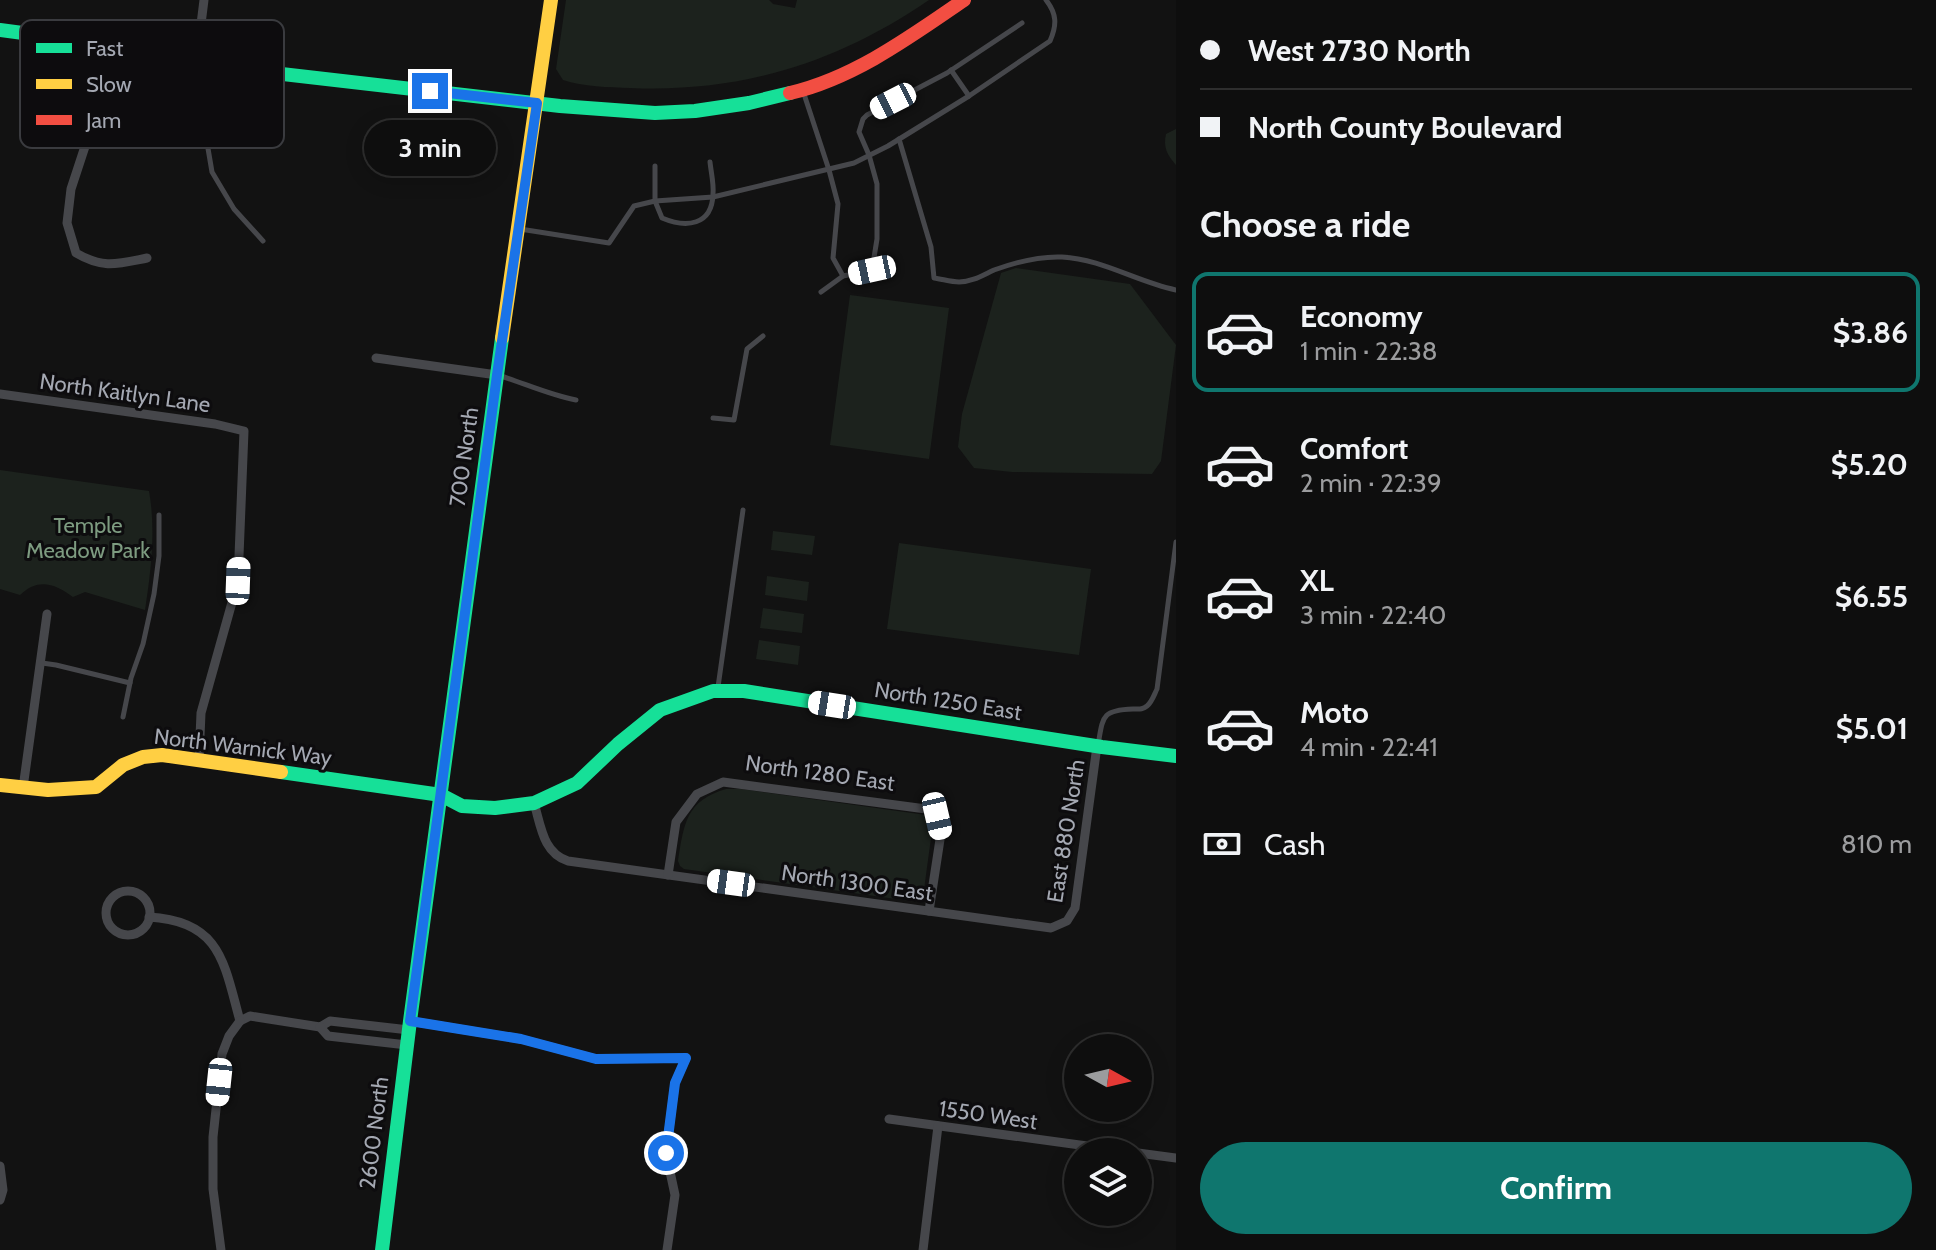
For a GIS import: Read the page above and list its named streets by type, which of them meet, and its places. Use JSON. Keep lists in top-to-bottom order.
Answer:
{
  "streets": {
    "street": [
      "North Kaitlyn Lane",
      "700 North",
      "North 1250 East",
      "North Warnick Way",
      "North 1280 East",
      "East 880 North",
      "North 1300 East",
      "1550 West",
      "2600 North"
    ]
  },
  "crossings": [
    ["North Kaitlyn Lane", "North Warnick Way"],
    ["700 North", "North Warnick Way"],
    ["700 North", "2600 North"],
    ["North 1250 East", "East 880 North"],
    ["North 1280 East", "North 1300 East"],
    ["East 880 North", "North 1300 East"]
  ],
  "parks": ["Temple Meadow Park"],
  "legend": ["Fast", "Slow", "Jam"],
  "north": "right",
  "page": {
    "banner": ["West 2730 North", "North County Boulevard"],
    "bubble": "3 min",
    "heading": "Choose a ride",
    "list": [
      {
        "name": "Economy",
        "note": "1 min · 22:38",
        "value": "$3.86"
      },
      {
        "name": "Comfort",
        "note": "2 min · 22:39",
        "value": "$5.20"
      },
      {
        "name": "XL",
        "note": "3 min · 22:40",
        "value": "$6.55"
      },
      {
        "name": "Moto",
        "note": "4 min · 22:41",
        "value": "$5.01"
      }
    ],
    "pay": ["Cash", "810 m"],
    "buttons": "Confirm"
  }
}
